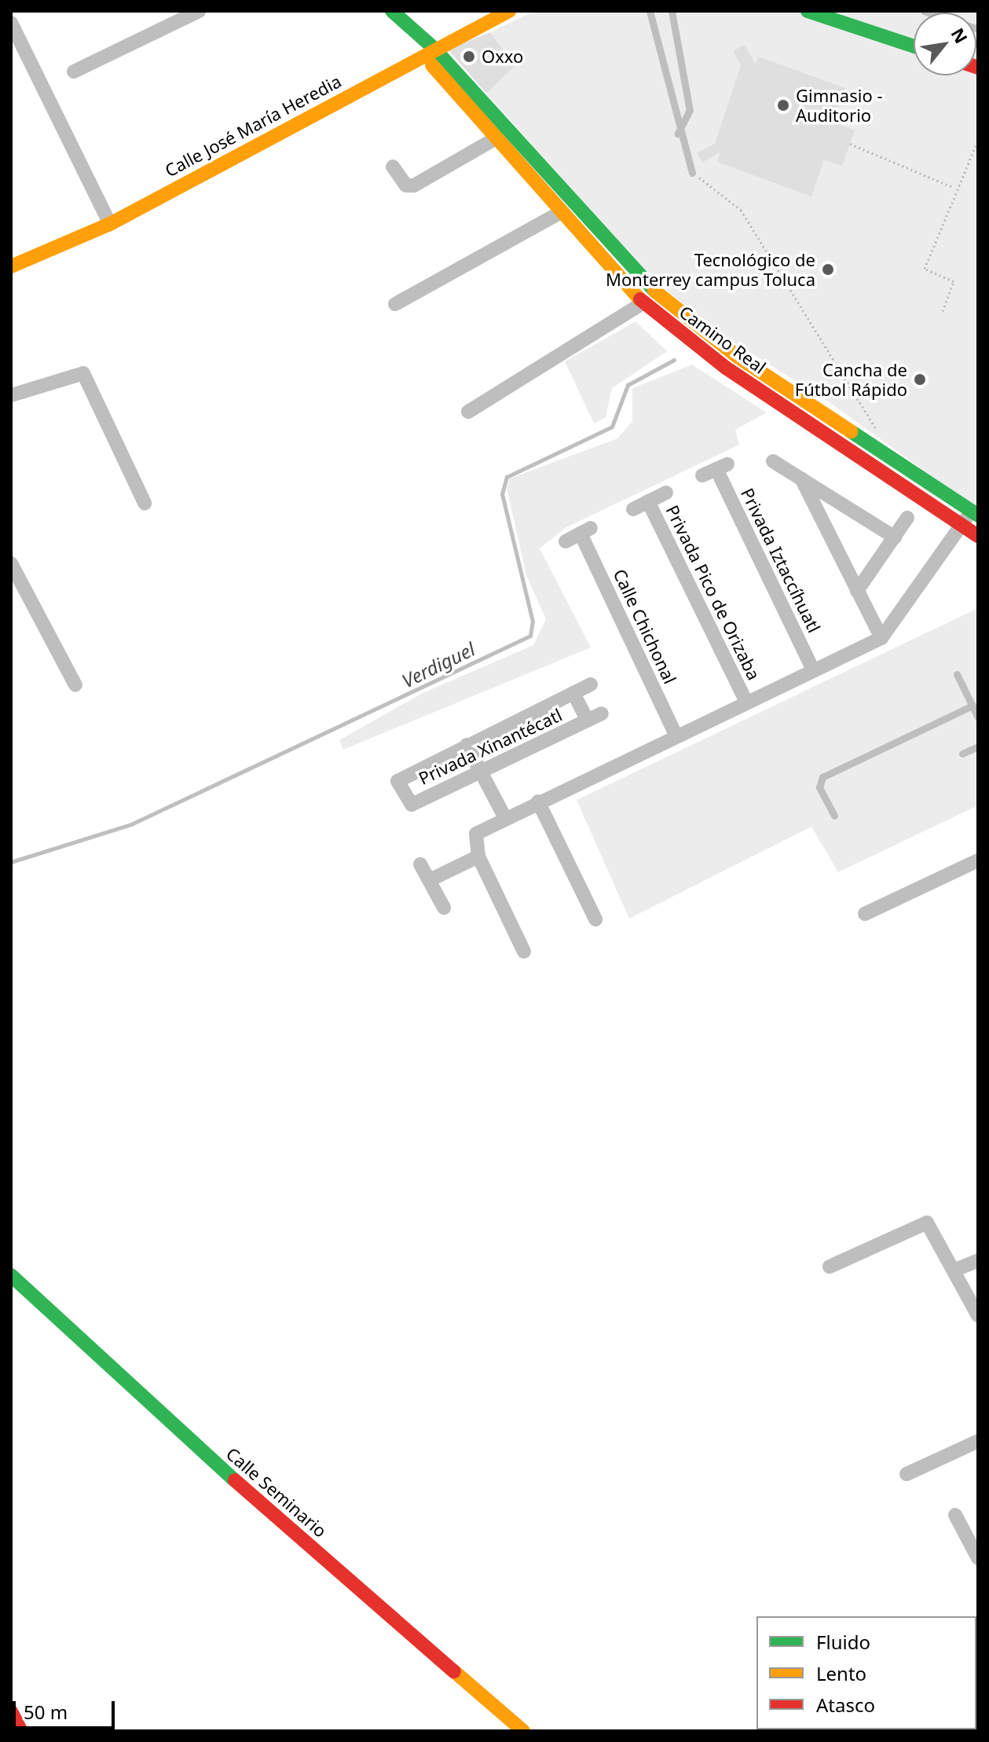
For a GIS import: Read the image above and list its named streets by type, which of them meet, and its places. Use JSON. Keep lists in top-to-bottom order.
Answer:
{
  "streets": {
    "main road": ["Calle José María Heredia", "Camino Real", "Calle Seminario"],
    "street": [
      "Privada Iztaccíhuatl",
      "Privada Pico de Orizaba",
      "Calle Chichonal",
      "Privada Xinantécatl"
    ]
  },
  "crossings": [
    ["Calle José María Heredia", "Camino Real"]
  ],
  "water": ["Verdiguel"],
  "places": [
    "Oxxo",
    "Gimnasio - Auditorio",
    "Tecnológico de Monterrey campus Toluca",
    "Cancha de Fútbol Rápido"
  ],
  "legend": ["Fluido", "Lento", "Atasco"],
  "scale_bar": "50 m",
  "north": "top right"
}
